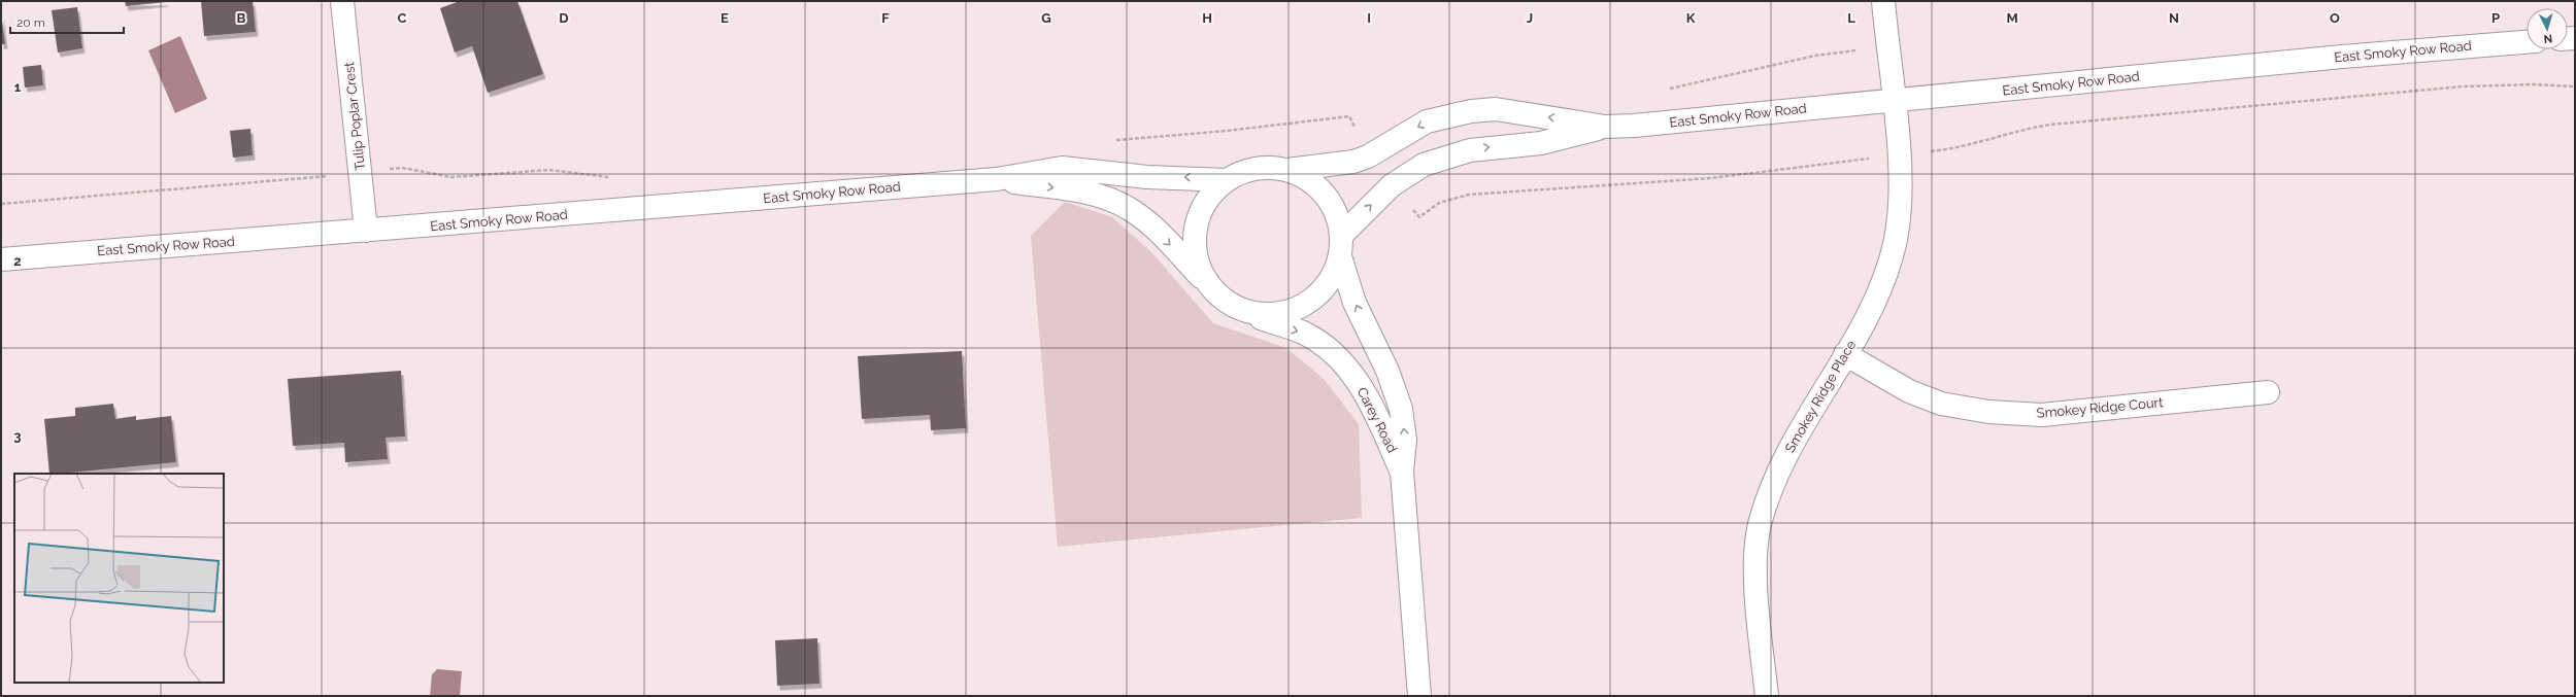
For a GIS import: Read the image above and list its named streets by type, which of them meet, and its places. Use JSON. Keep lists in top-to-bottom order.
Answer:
{
  "streets": {
    "street": [
      "East Smoky Row Road",
      "Tulip Poplar Crest",
      "Smokey Ridge Place",
      "Smokey Ridge Court",
      "Carey Road"
    ]
  },
  "crossings": [
    ["East Smoky Row Road", "Tulip Poplar Crest"],
    ["East Smoky Row Road", "Smokey Ridge Place"],
    ["East Smoky Row Road", "Carey Road"],
    ["Smokey Ridge Place", "Smokey Ridge Court"]
  ],
  "scale_bar": "20 m",
  "north": "bottom",
  "grid": {
    "columns": [
      "B",
      "C",
      "D",
      "E",
      "F",
      "G",
      "H",
      "I",
      "J",
      "K",
      "L",
      "M",
      "N",
      "O",
      "P"
    ],
    "rows": ["1", "2", "3"]
  }
}
